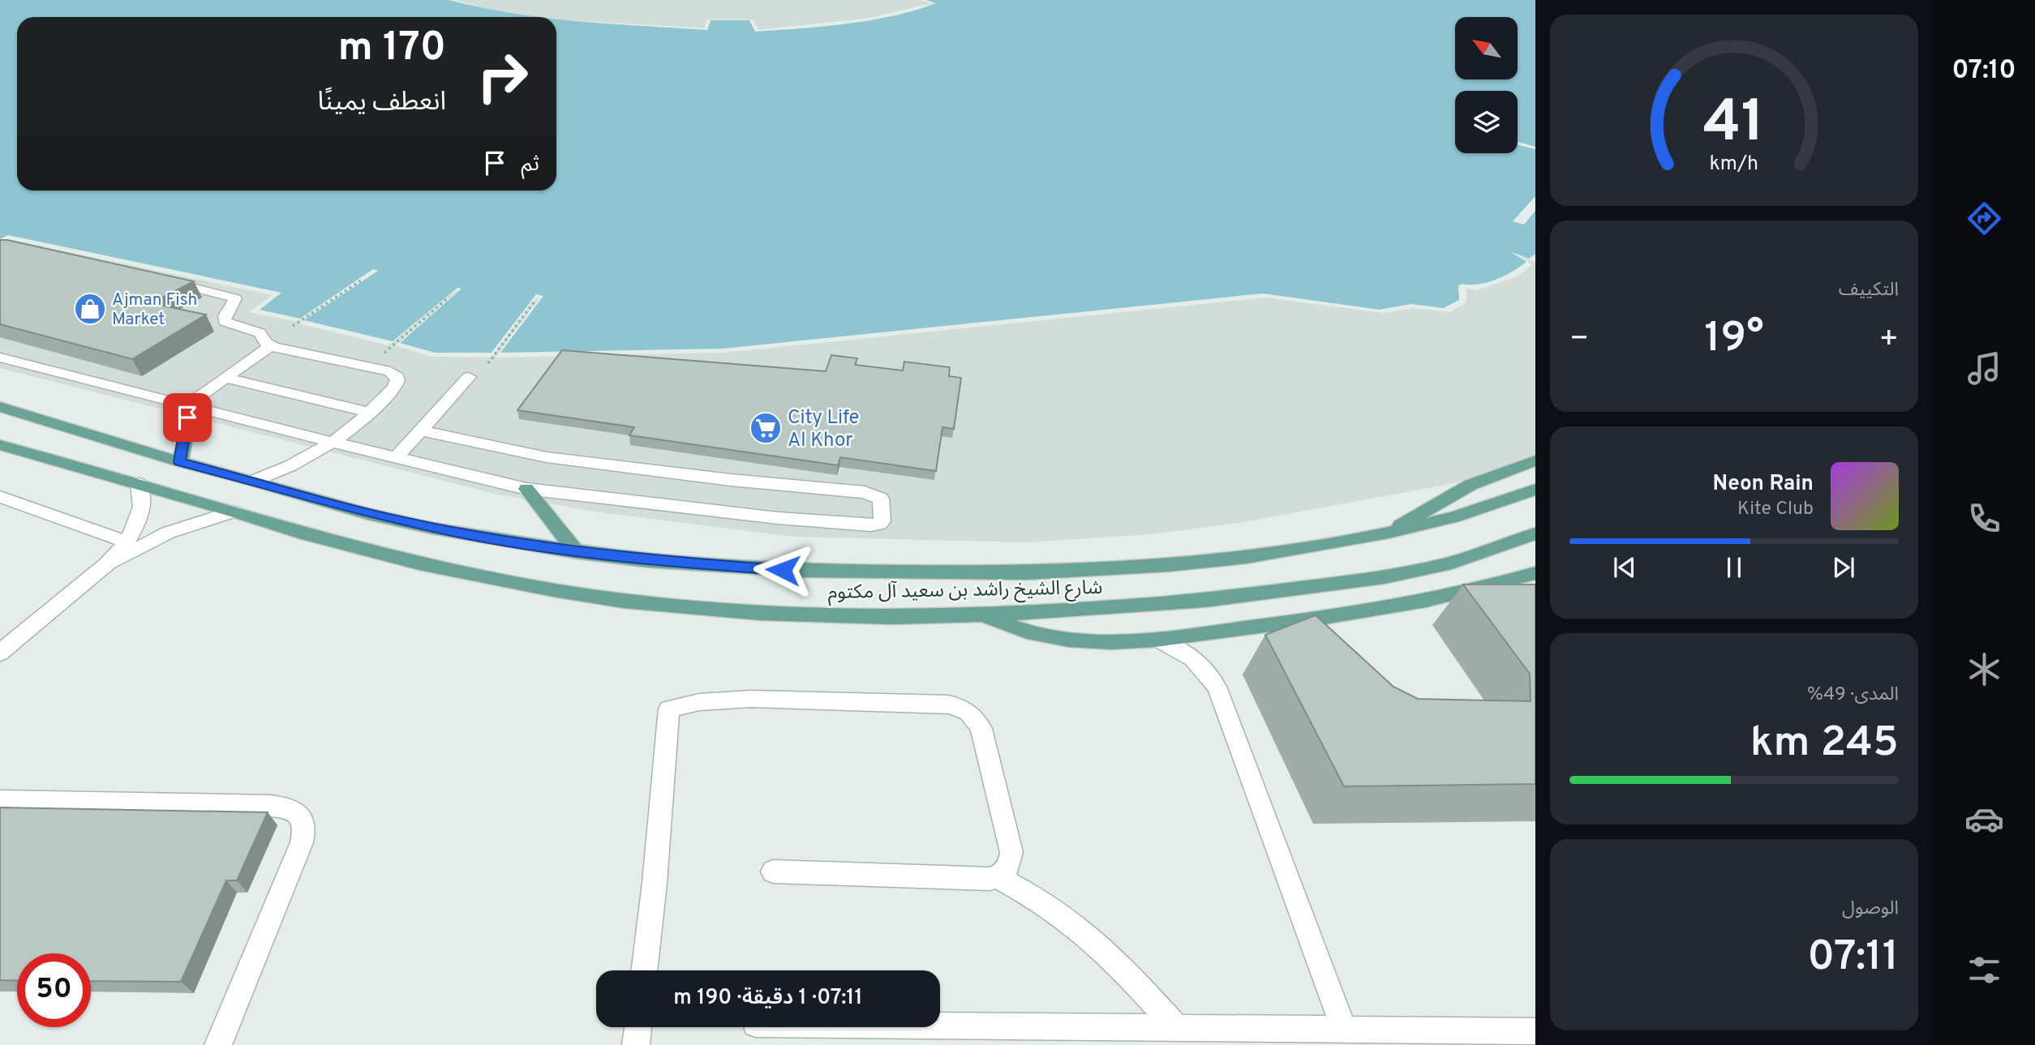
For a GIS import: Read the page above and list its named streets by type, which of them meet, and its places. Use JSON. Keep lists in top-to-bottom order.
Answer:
{
  "streets": {
    "main road": ["شارع الشيخ راشد بن سعيد آل مكتوم"]
  },
  "places": {
    "shop": ["Ajman Fish Market"],
    "supermarket": ["City Life Al Khor"]
  },
  "north": "top left",
  "page": {
    "tabs": "07:10",
    "turn": ["170 m", "انعطف يمينًا"],
    "then": "ثم",
    "tile": [
      "التكييف",
      ["المدى · 49%", "245 km"],
      ["الوصول", "07:11"]
    ],
    "heat": ["−", "19°", "+"],
    "song": ["Neon Rain", "Kite Club"],
    "limit": "50",
    "trip": "07:11 · 1 دقيقة · 190 m",
    "gauge": ["41", "km/h"]
  }
}
